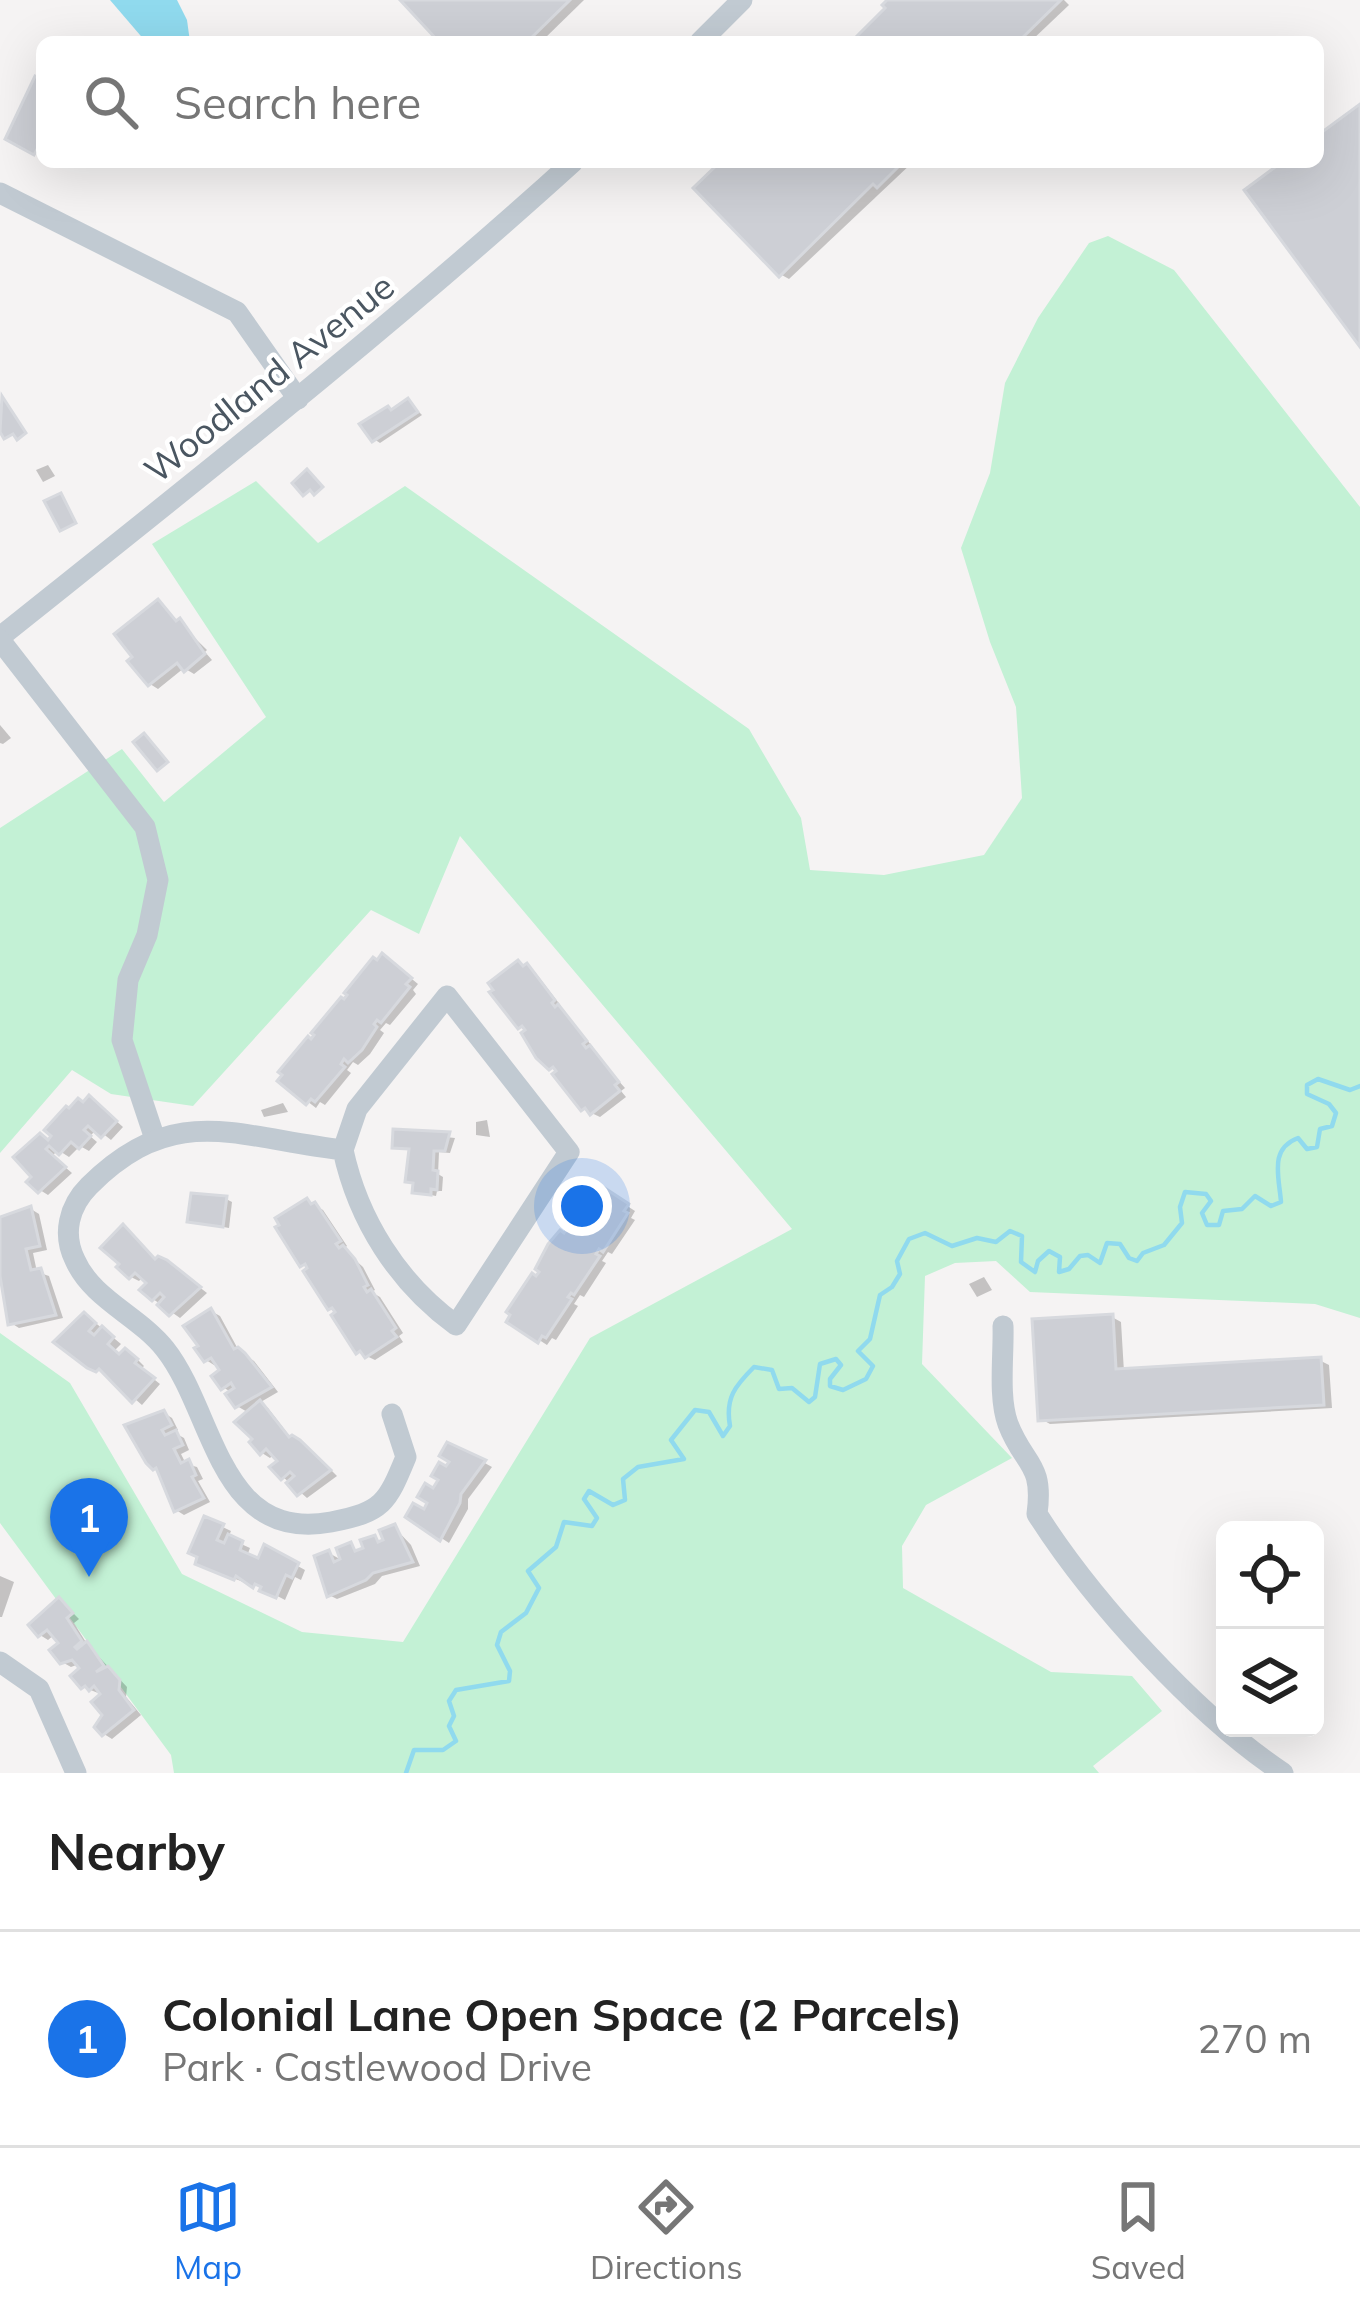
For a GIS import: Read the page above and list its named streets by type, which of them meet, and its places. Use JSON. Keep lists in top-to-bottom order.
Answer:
{
  "streets": {
    "street": ["Woodland Avenue"]
  },
  "page": {
    "search": "Search here",
    "pins": "1",
    "heading": "Nearby",
    "list": [
      {
        "mark": "1",
        "name": "Colonial Lane Open Space (2 Parcels)",
        "note": "Park · Castlewood Drive",
        "value": "270 m"
      }
    ],
    "nav": ["Map", "Directions", "Saved"]
  }
}
